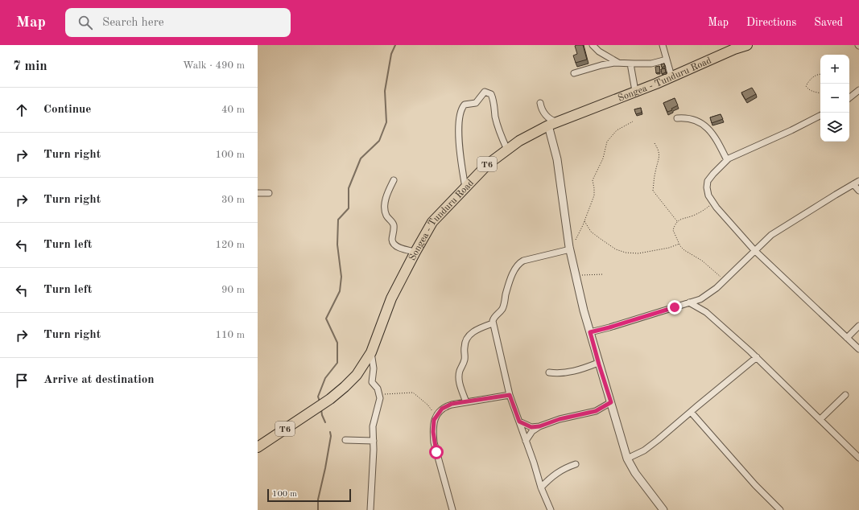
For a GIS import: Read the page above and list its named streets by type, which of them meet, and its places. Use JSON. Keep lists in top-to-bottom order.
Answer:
{
  "streets": {
    "highway": ["Songea - Tunduru Road", "T6"]
  },
  "scale_bar": "100 m",
  "page": {
    "header": "Map",
    "search": "Search here",
    "nav": ["Map", "Directions", "Saved"],
    "heading": ["7 min", "Walk · 490 m"],
    "map_buttons": ["+", "−"],
    "list": [
      ["Continue", "40 m"],
      ["Turn right", "100 m"],
      ["Turn right", "30 m"],
      ["Turn left", "120 m"],
      ["Turn left", "90 m"],
      ["Turn right", "110 m"],
      "Arrive at destination"
    ],
    "scale": "100 m"
  }
}
